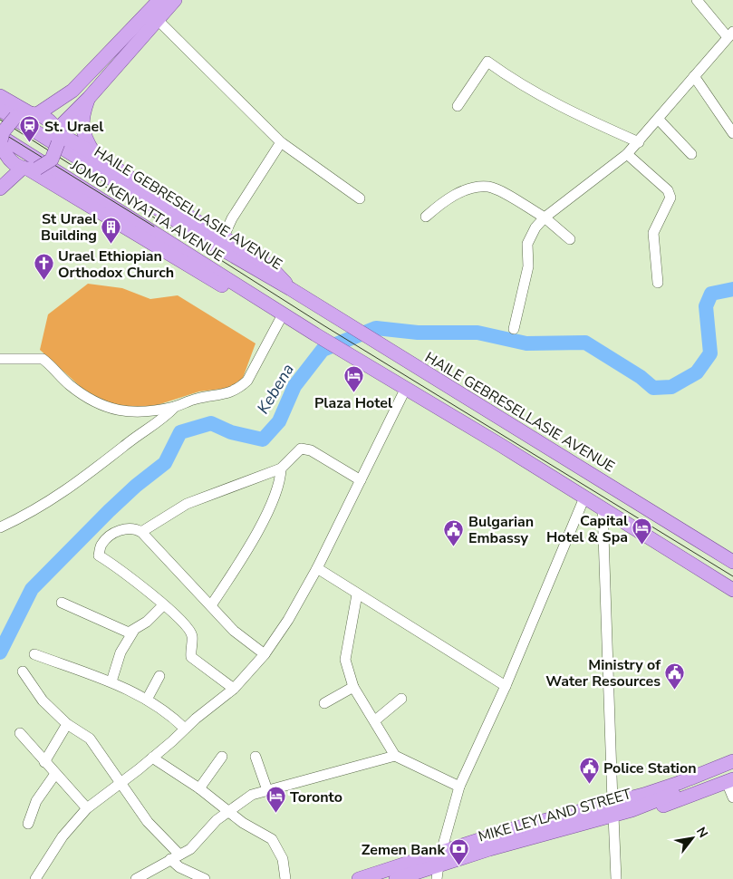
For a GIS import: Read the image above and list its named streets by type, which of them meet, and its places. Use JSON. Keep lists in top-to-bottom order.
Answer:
{
  "streets": {
    "main road": ["HAILE GEBRESELLASIE AVENUE", "JOMO KENYATTA AVENUE", "MIKE LEYLAND STREET"]
  },
  "water": ["Kebena"],
  "places": {
    "station": ["St. Urael"],
    "building": ["St Urael Building"],
    "church": ["Urael Ethiopian Orthodox Church"],
    "hotel": ["Plaza Hotel", "Capital Hotel & Spa", "Toronto"],
    "public building": ["Bulgarian Embassy", "Ministry of Water Resources", "Police Station"],
    "bank": ["Zemen Bank"]
  },
  "north": "top right"
}
